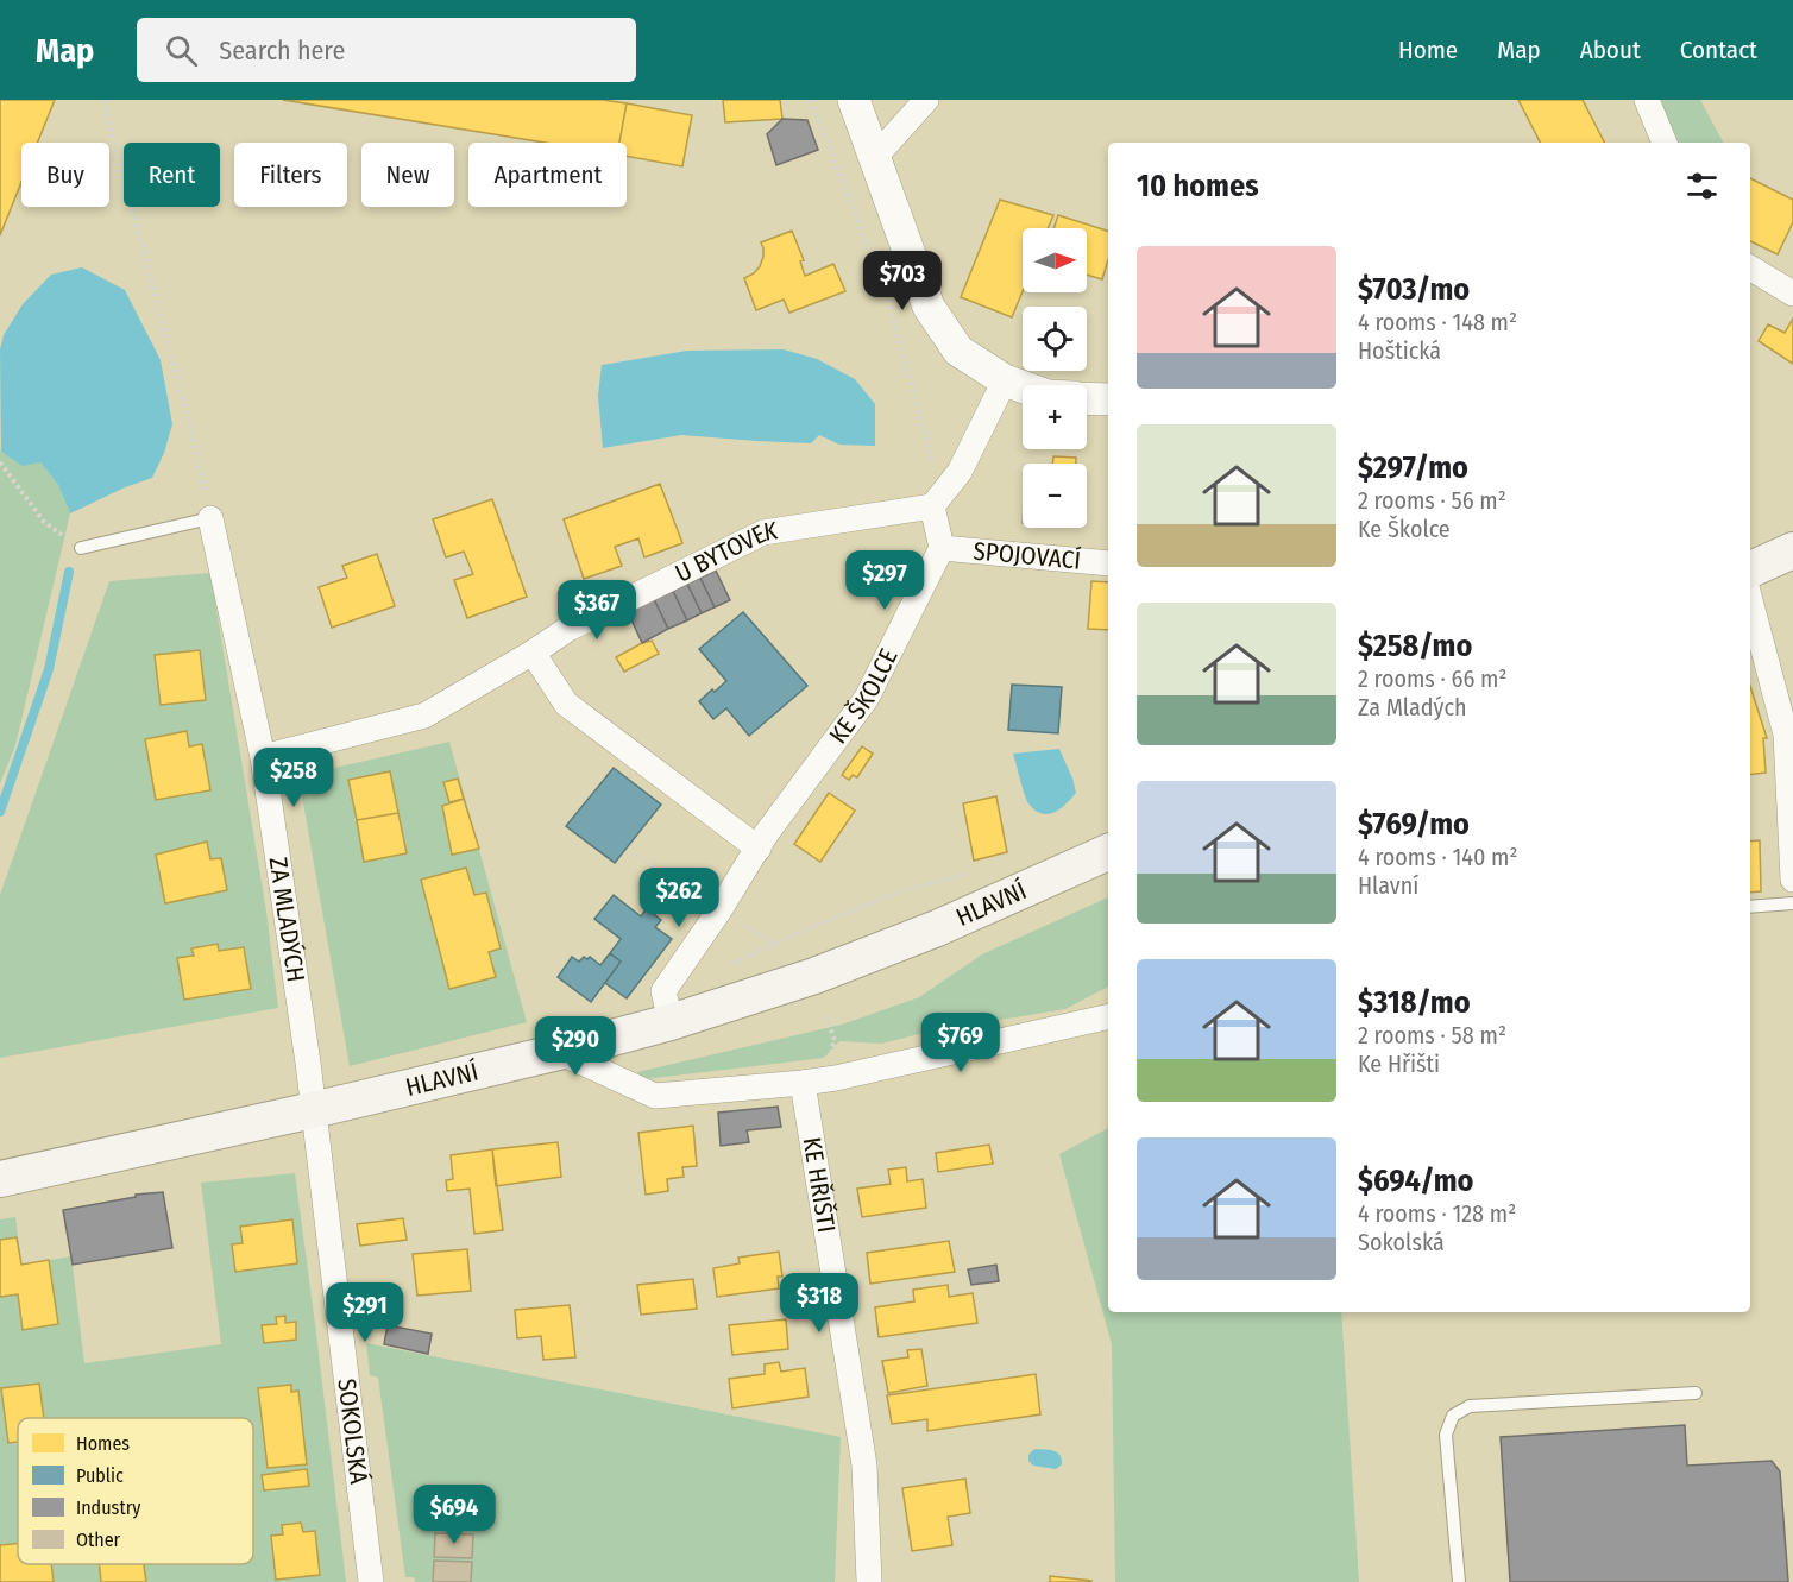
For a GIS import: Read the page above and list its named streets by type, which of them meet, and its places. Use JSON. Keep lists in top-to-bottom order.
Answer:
{
  "streets": {
    "main road": ["HLAVNÍ"],
    "street": [
      "U BYTOVEK",
      "SPOJOVACÍ",
      "KE ŠKOLCE",
      "ZA MLADÝCH",
      "KE HŘIŠTI",
      "SOKOLSKÁ"
    ]
  },
  "crossings": [
    ["U BYTOVEK", "ZA MLADÝCH"],
    ["SPOJOVACÍ", "KE ŠKOLCE"],
    ["KE ŠKOLCE", "HLAVNÍ"],
    ["HLAVNÍ", "ZA MLADÝCH"],
    ["HLAVNÍ", "SOKOLSKÁ"],
    ["ZA MLADÝCH", "SOKOLSKÁ"]
  ],
  "legend": [
    "Homes",
    "Public",
    "Industry",
    "Other"
  ],
  "north": "right",
  "page": {
    "header": "Map",
    "search": "Search here",
    "nav": [
      "Home",
      "Map",
      "About",
      "Contact"
    ],
    "chip": [
      "Buy",
      "Rent",
      "Filters",
      "New",
      "Apartment"
    ],
    "heading": "10 homes",
    "map_buttons": ["+", "−"],
    "list": [
      {
        "name": "$703/mo",
        "note": "4 rooms · 148 m² · Hoštická"
      },
      {
        "name": "$297/mo",
        "note": "2 rooms · 56 m² · Ke Školce"
      },
      {
        "name": "$258/mo",
        "note": "2 rooms · 66 m² · Za Mladých"
      },
      {
        "name": "$769/mo",
        "note": "4 rooms · 140 m² · Hlavní"
      },
      {
        "name": "$318/mo",
        "note": "2 rooms · 58 m² · Ke Hřišti"
      },
      {
        "name": "$694/mo",
        "note": "4 rooms · 128 m² · Sokolská"
      }
    ],
    "price": [
      "$703",
      "$297",
      "$367",
      "$258",
      "$262",
      "$769",
      "$290",
      "$318",
      "$291",
      "$694"
    ]
  }
}
